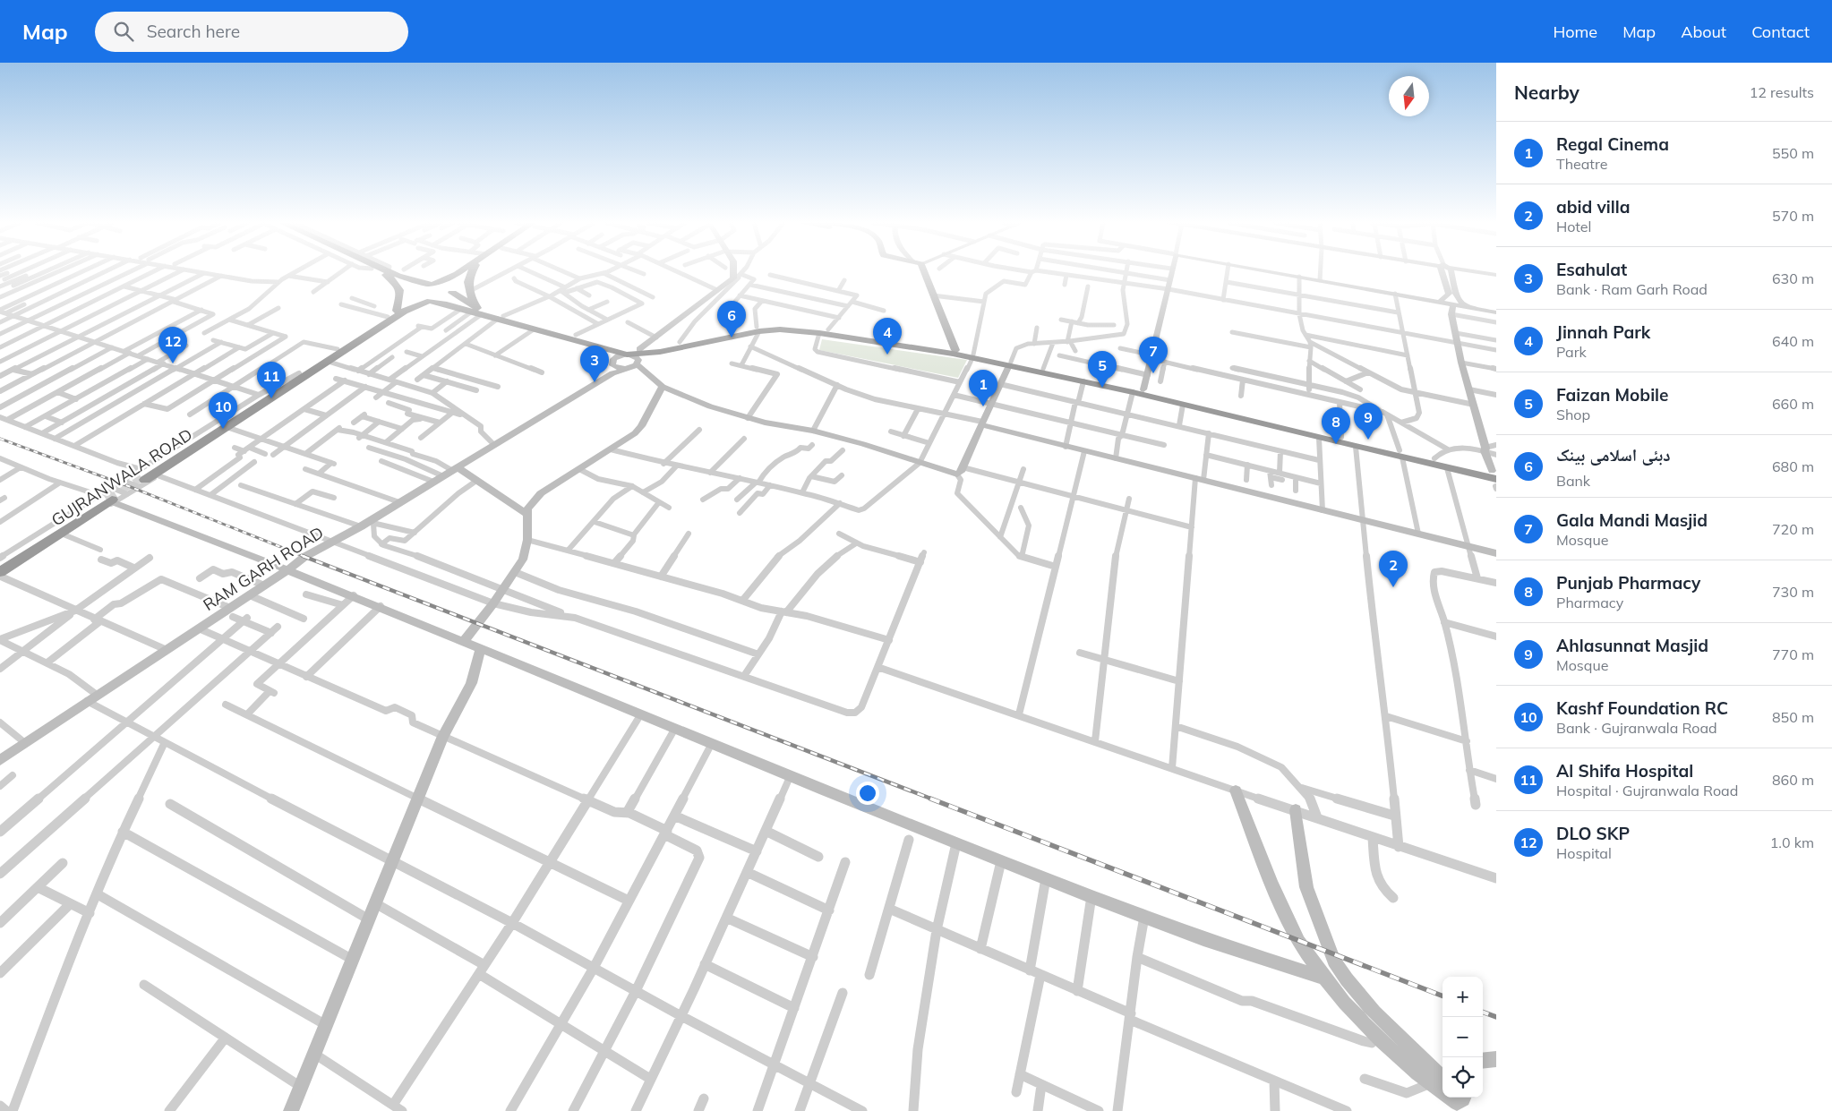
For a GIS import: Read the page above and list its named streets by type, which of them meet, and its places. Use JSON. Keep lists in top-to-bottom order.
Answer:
{
  "streets": {
    "highway": ["GUJRANWALA ROAD"],
    "street": ["RAM GARH ROAD"]
  },
  "north": "bottom",
  "page": {
    "header": "Map",
    "search": "Search here",
    "nav": [
      "Home",
      "Map",
      "About",
      "Contact"
    ],
    "heading": ["Nearby", "12 results"],
    "list": [
      {
        "mark": "1",
        "name": "Regal Cinema",
        "note": "Theatre",
        "value": "550 m"
      },
      {
        "mark": "2",
        "name": "abid villa",
        "note": "Hotel",
        "value": "570 m"
      },
      {
        "mark": "3",
        "name": "Esahulat",
        "note": "Bank · Ram Garh Road",
        "value": "630 m"
      },
      {
        "mark": "4",
        "name": "Jinnah Park",
        "note": "Park",
        "value": "640 m"
      },
      {
        "mark": "5",
        "name": "Faizan Mobile",
        "note": "Shop",
        "value": "660 m"
      },
      {
        "mark": "6",
        "name": "دبئی اسلامی بینک",
        "note": "Bank",
        "value": "680 m"
      },
      {
        "mark": "7",
        "name": "Gala Mandi Masjid",
        "note": "Mosque",
        "value": "720 m"
      },
      {
        "mark": "8",
        "name": "Punjab Pharmacy",
        "note": "Pharmacy",
        "value": "730 m"
      },
      {
        "mark": "9",
        "name": "Ahlasunnat Masjid",
        "note": "Mosque",
        "value": "770 m"
      },
      {
        "mark": "10",
        "name": "Kashf Foundation RC",
        "note": "Bank · Gujranwala Road",
        "value": "850 m"
      },
      {
        "mark": "11",
        "name": "Al Shifa Hospital",
        "note": "Hospital · Gujranwala Road",
        "value": "860 m"
      },
      {
        "mark": "12",
        "name": "DLO SKP",
        "note": "Hospital",
        "value": "1.0 km"
      }
    ],
    "pins": [
      "6",
      "4",
      "12",
      "7",
      "3",
      "5",
      "11",
      "1",
      "10",
      "9",
      "8",
      "2"
    ],
    "map_buttons": ["+", "−"]
  }
}
